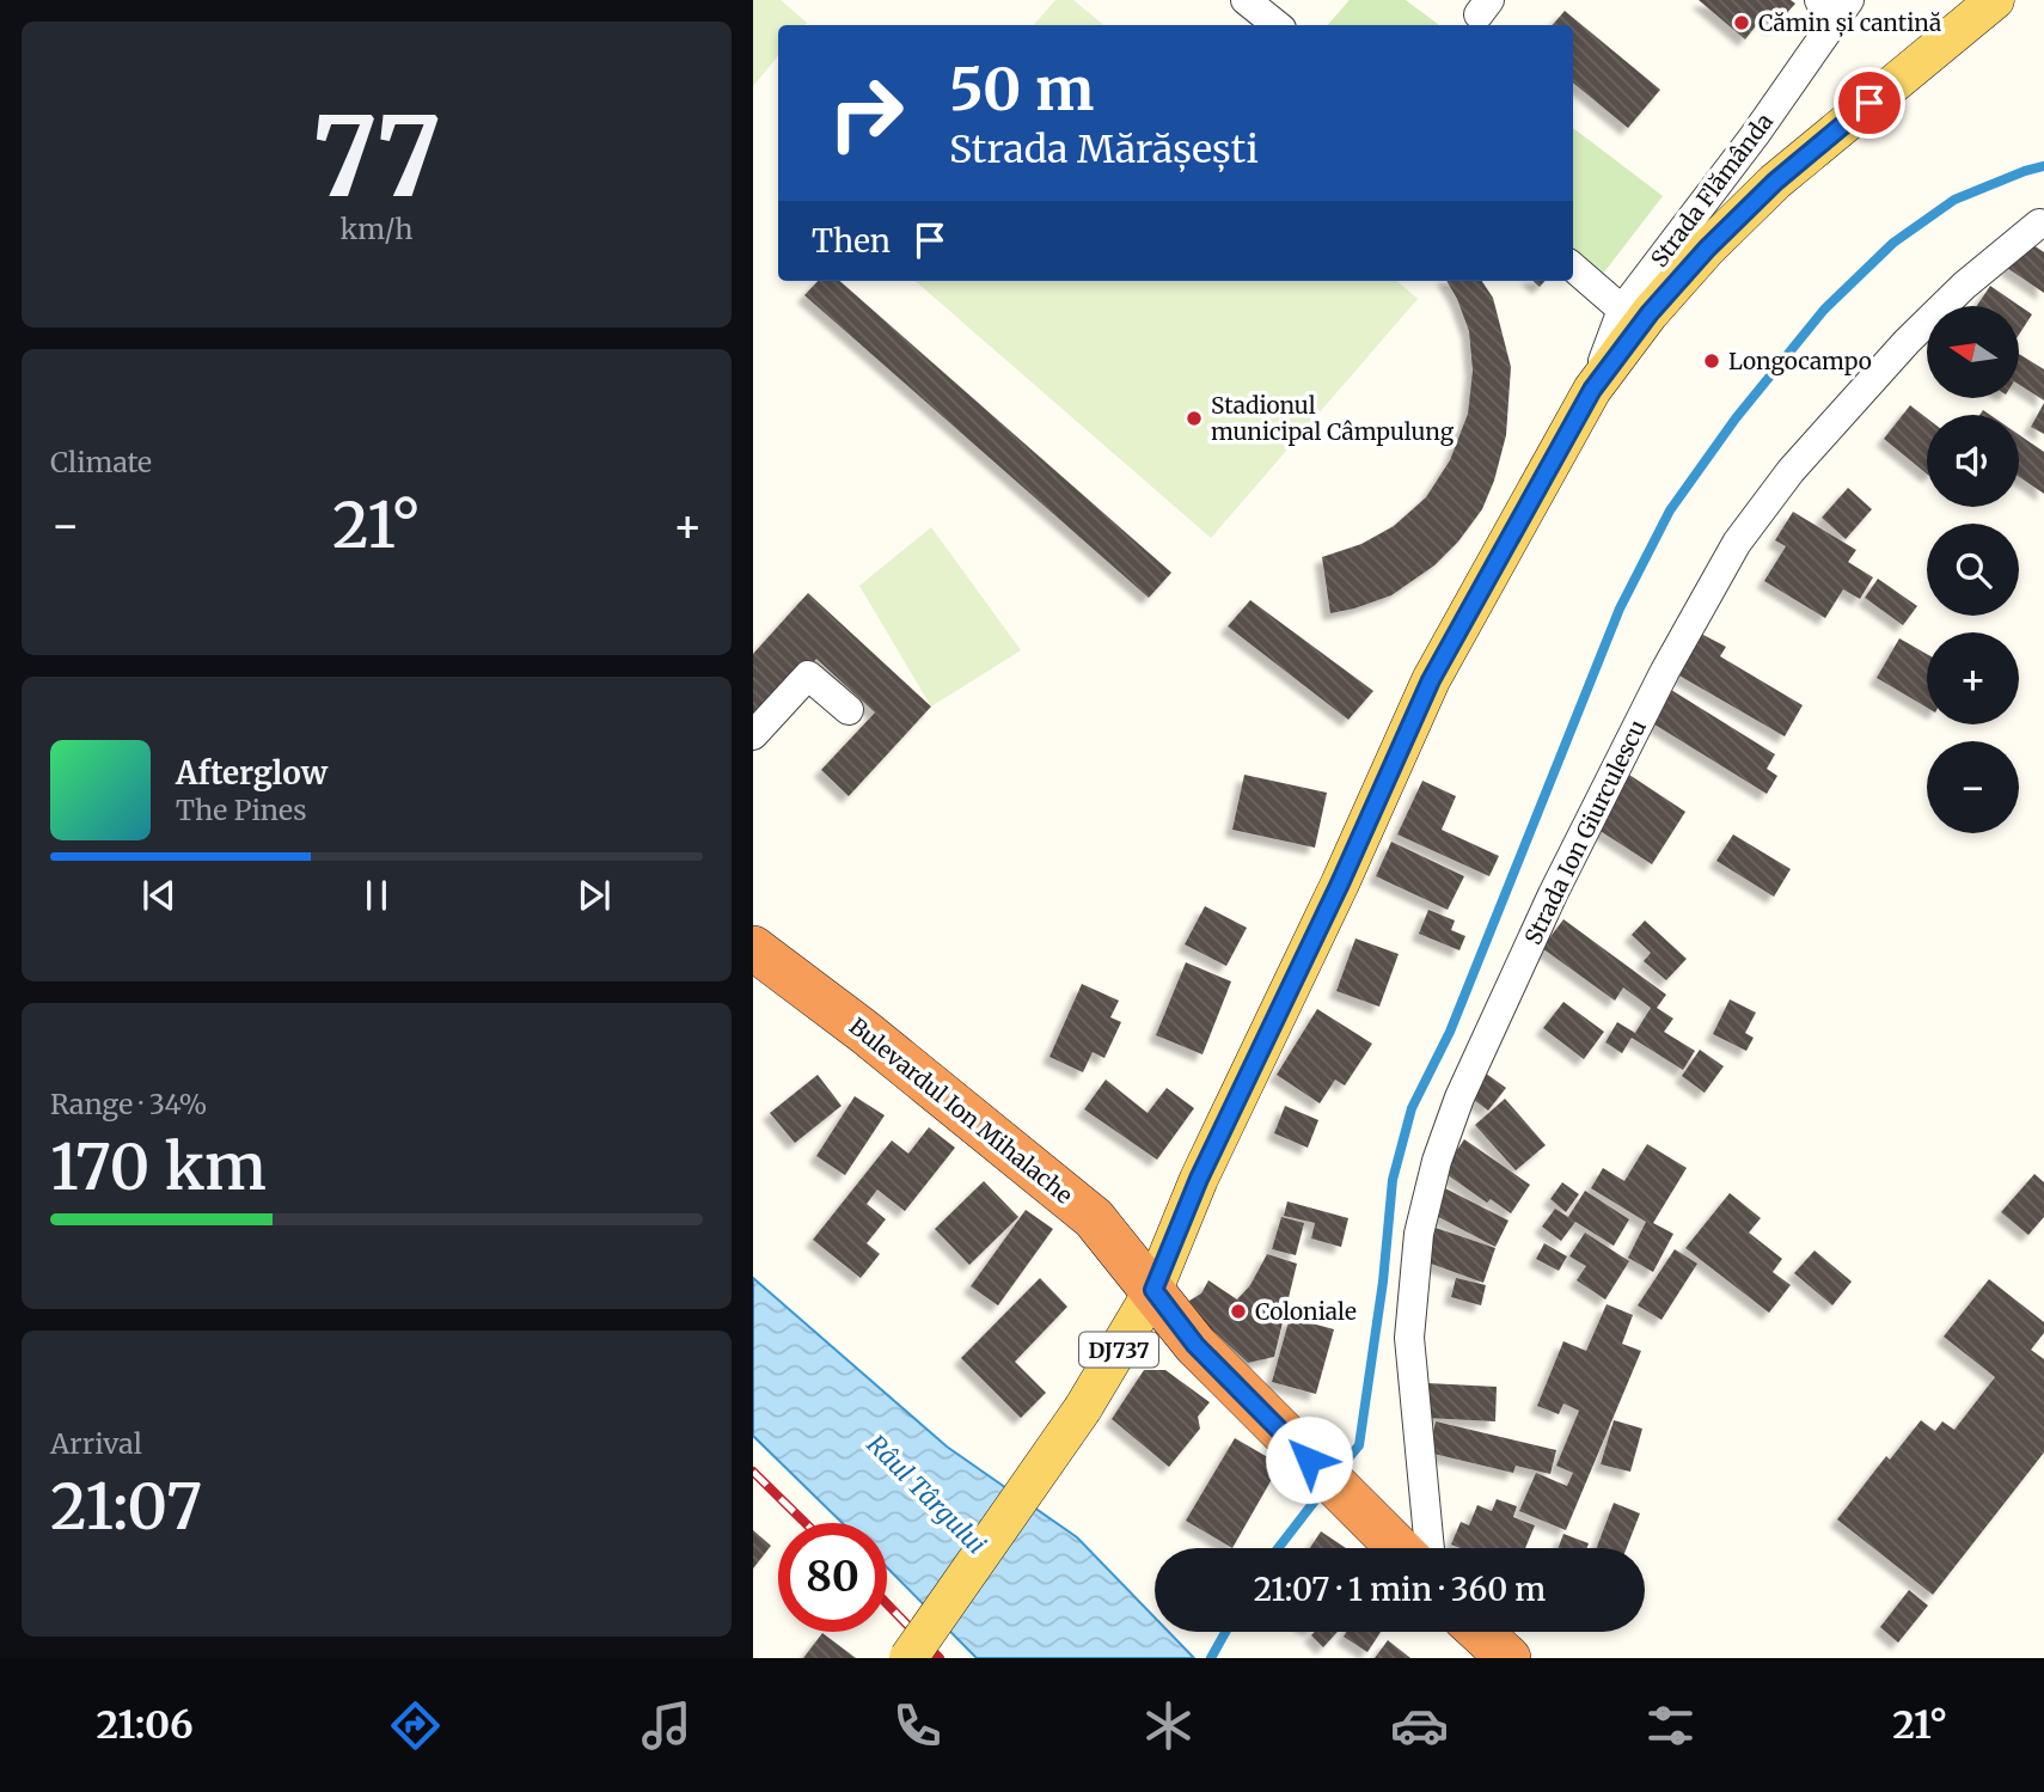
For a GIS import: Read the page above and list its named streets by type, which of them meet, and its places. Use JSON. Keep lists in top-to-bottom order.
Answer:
{
  "streets": {
    "highway": ["Bulevardul Ion Mihalache"],
    "main road": ["DJ737"],
    "street": ["Strada Flămânda", "Strada Ion Giurculescu"]
  },
  "crossings": [
    ["Strada Flămânda", "DJ737"],
    ["Bulevardul Ion Mihalache", "DJ737"]
  ],
  "water": ["Râul Târgului"],
  "places": [
    "Cămin și cantină",
    "Longocampo",
    "Stadionul municipal Câmpulung",
    "Coloniale"
  ],
  "north": "left",
  "page": {
    "tile": [
      ["77", "km/h"],
      "Climate",
      ["Range · 34%", "170 km"],
      ["Arrival", "21:07"]
    ],
    "turn": ["50 m", "Strada Mărășești"],
    "then": "Then",
    "map_buttons": ["+", "−"],
    "heat": ["−", "21°", "+"],
    "song": ["Afterglow", "The Pines"],
    "limit": "80",
    "trip": "21:07 · 1 min · 360 m",
    "tabs": ["21:06", "21°"]
  }
}
